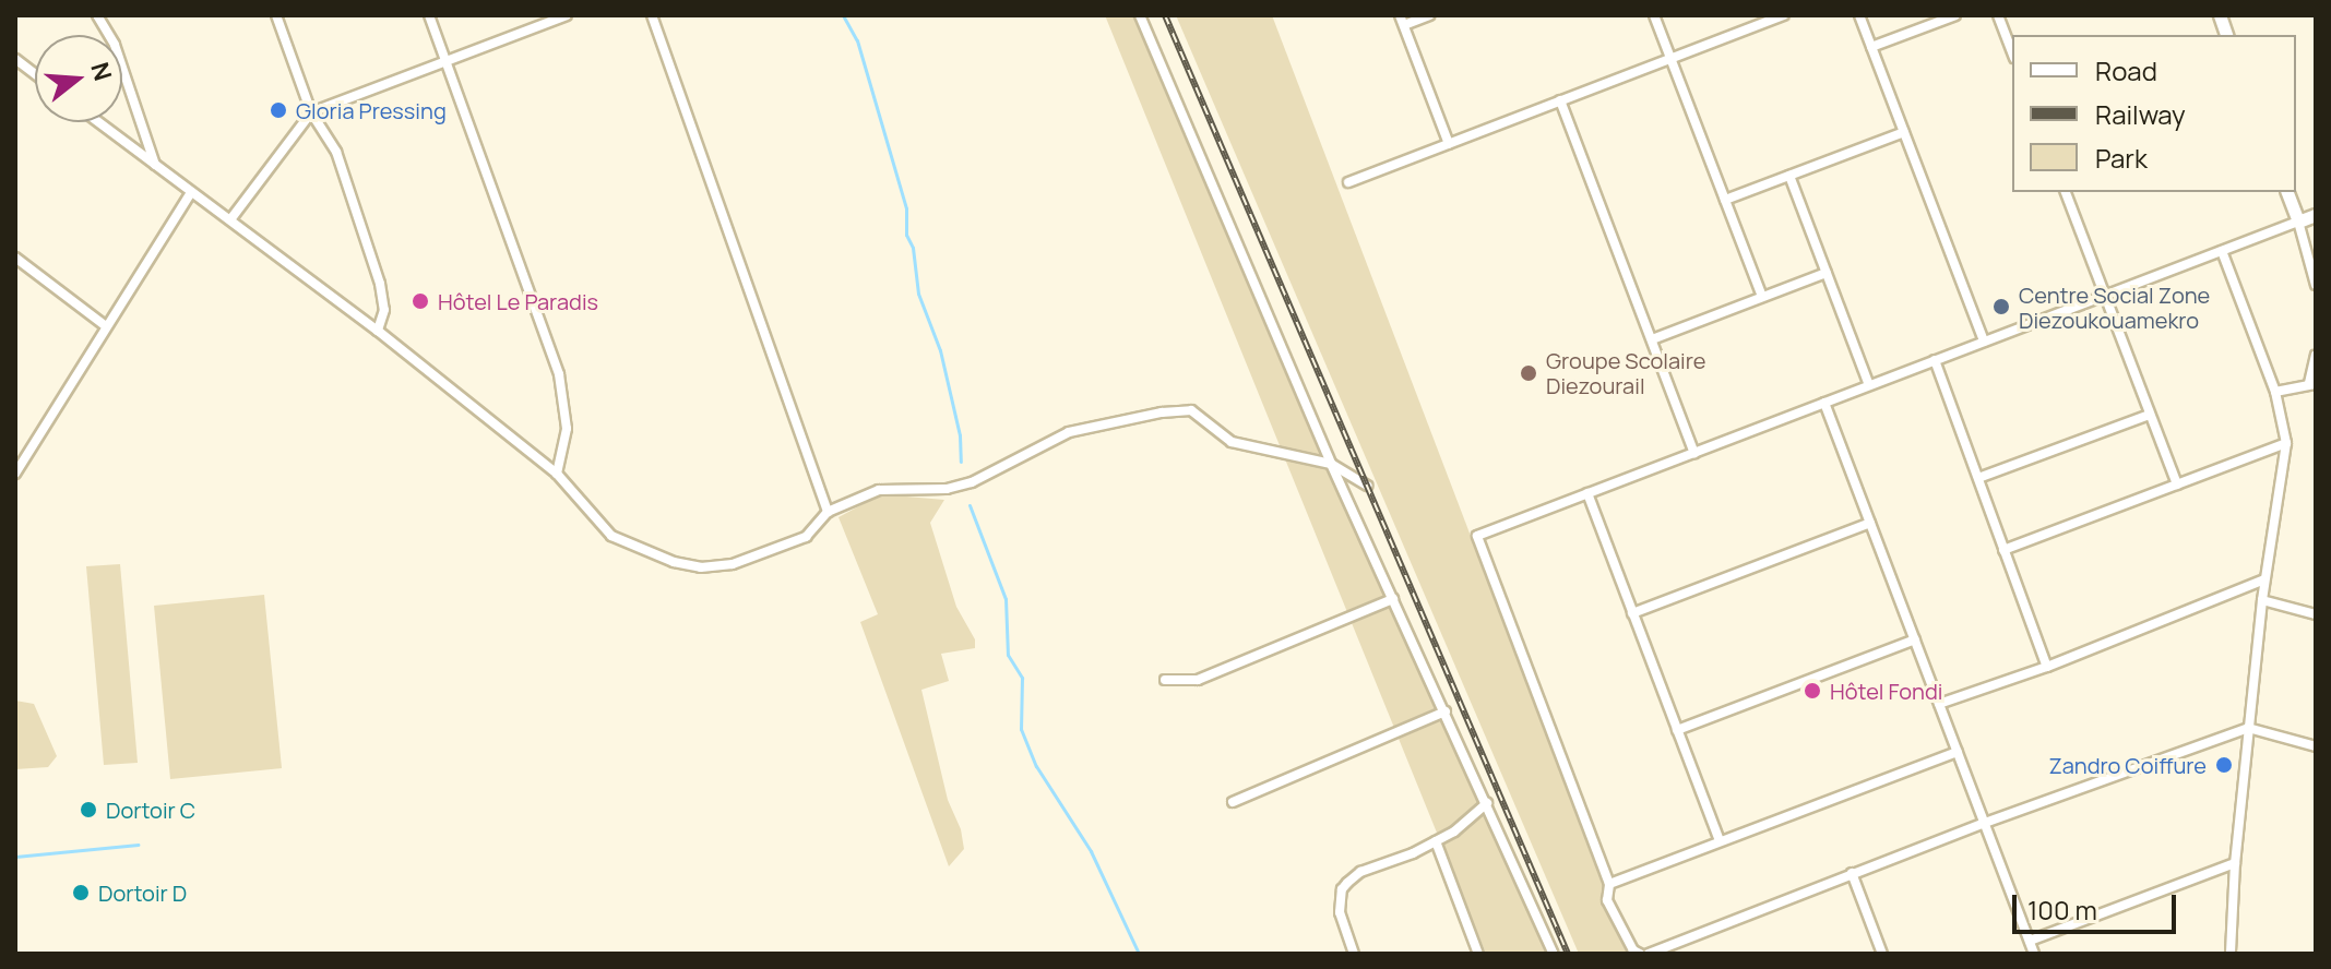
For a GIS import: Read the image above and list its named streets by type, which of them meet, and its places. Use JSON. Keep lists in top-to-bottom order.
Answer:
{
  "places": [
    "Gloria Pressing",
    "Hôtel Le Paradis",
    "Centre Social Zone Diezoukouamekro",
    "Groupe Scolaire Diezourail",
    "Hôtel Fondi",
    "Zandro Coiffure",
    "Dortoir C",
    "Dortoir D"
  ],
  "legend": ["Road", "Railway", "Park"],
  "scale_bar": "100 m",
  "north": "right"
}
